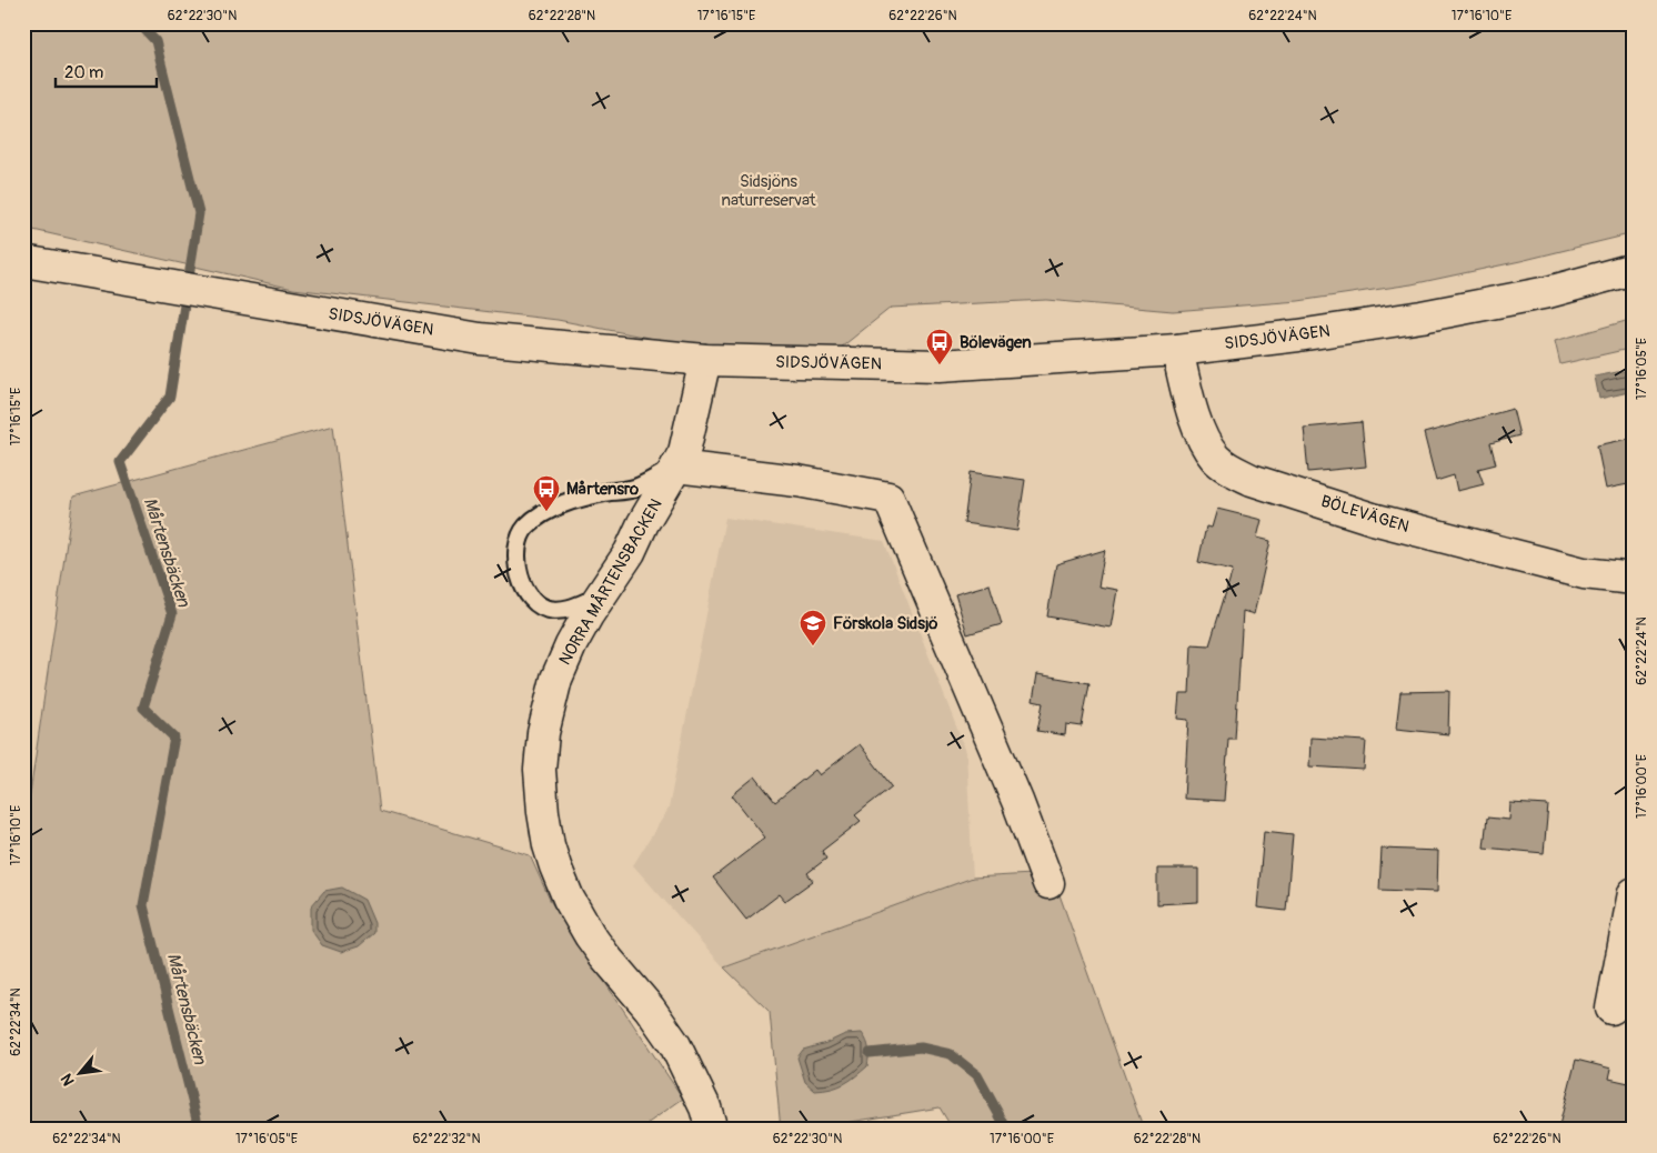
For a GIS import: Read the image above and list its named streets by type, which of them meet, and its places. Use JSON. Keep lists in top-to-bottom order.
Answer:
{
  "streets": {
    "street": ["SIDSJÖVÄGEN", "BÖLEVÄGEN", "NORRA MÅRTENSBACKEN"]
  },
  "crossings": [
    ["SIDSJÖVÄGEN", "BÖLEVÄGEN"],
    ["SIDSJÖVÄGEN", "NORRA MÅRTENSBACKEN"]
  ],
  "water": ["Mårtensbäcken"],
  "parks": ["Sidsjöns naturreservat"],
  "places": {
    "bus stop": ["Bölevägen", "Mårtensro"],
    "school or university": ["Förskola Sidsjö"]
  },
  "scale_bar": "20 m",
  "north": "bottom left",
  "coordinates": [
    "62°22'30\"N",
    "62°22'28\"N",
    "17°16'15\"E",
    "62°22'26\"N",
    "62°22'24\"N",
    "17°16'10\"E",
    "17°16'05\"E",
    "17°16'00\"E",
    "62°22'34\"N",
    "62°22'32\"N"
  ]
}
